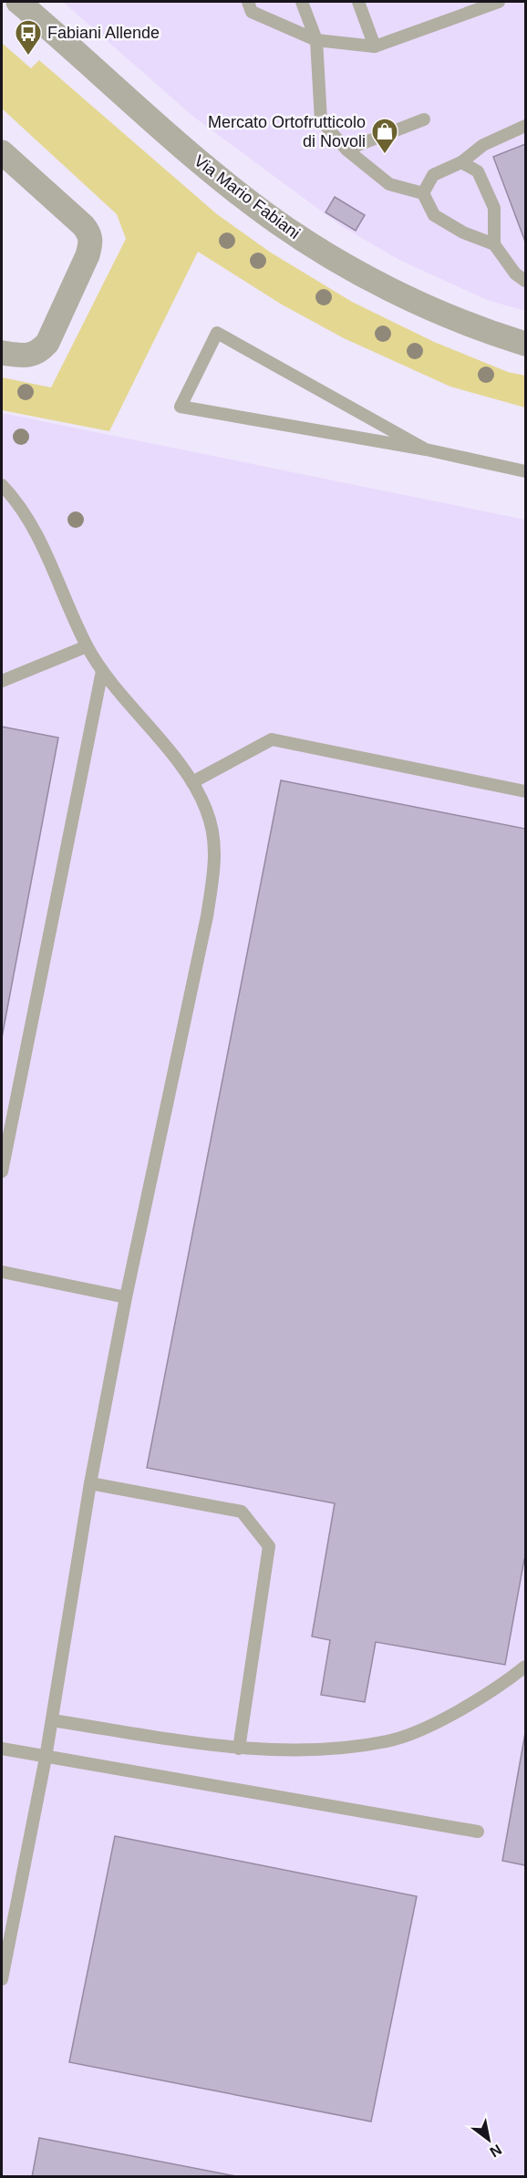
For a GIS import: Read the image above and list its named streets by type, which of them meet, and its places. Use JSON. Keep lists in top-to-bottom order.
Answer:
{
  "streets": {
    "street": ["Via Mario Fabiani"]
  },
  "places": {
    "bus stop": ["Fabiani Allende"],
    "shop": ["Mercato Ortofrutticolo di Novoli"]
  },
  "north": "bottom right"
}
